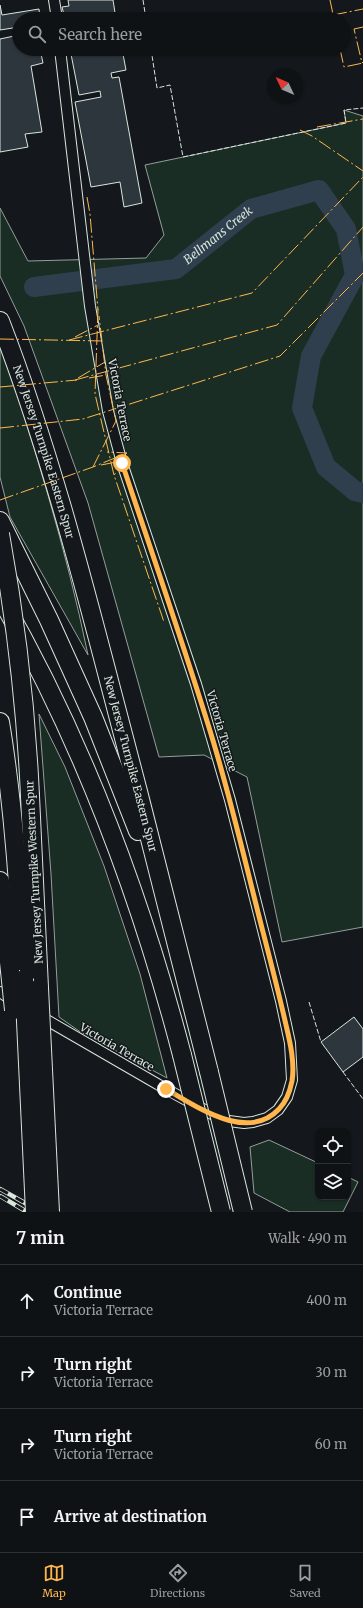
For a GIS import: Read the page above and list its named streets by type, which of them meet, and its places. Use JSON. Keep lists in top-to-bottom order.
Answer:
{
  "streets": {
    "highway": ["New Jersey Turnpike Eastern Spur", "New Jersey Turnpike Western Spur"],
    "street": ["Victoria Terrace"]
  },
  "water": ["Bellmans Creek"],
  "north": "top left",
  "page": {
    "search": "Search here",
    "heading": ["7 min", "Walk · 490 m"],
    "list": [
      ["Continue", "Victoria Terrace", "400 m"],
      ["Turn right", "Victoria Terrace", "30 m"],
      ["Turn right", "Victoria Terrace", "60 m"],
      "Arrive at destination"
    ],
    "nav": ["Map", "Directions", "Saved"]
  }
}
